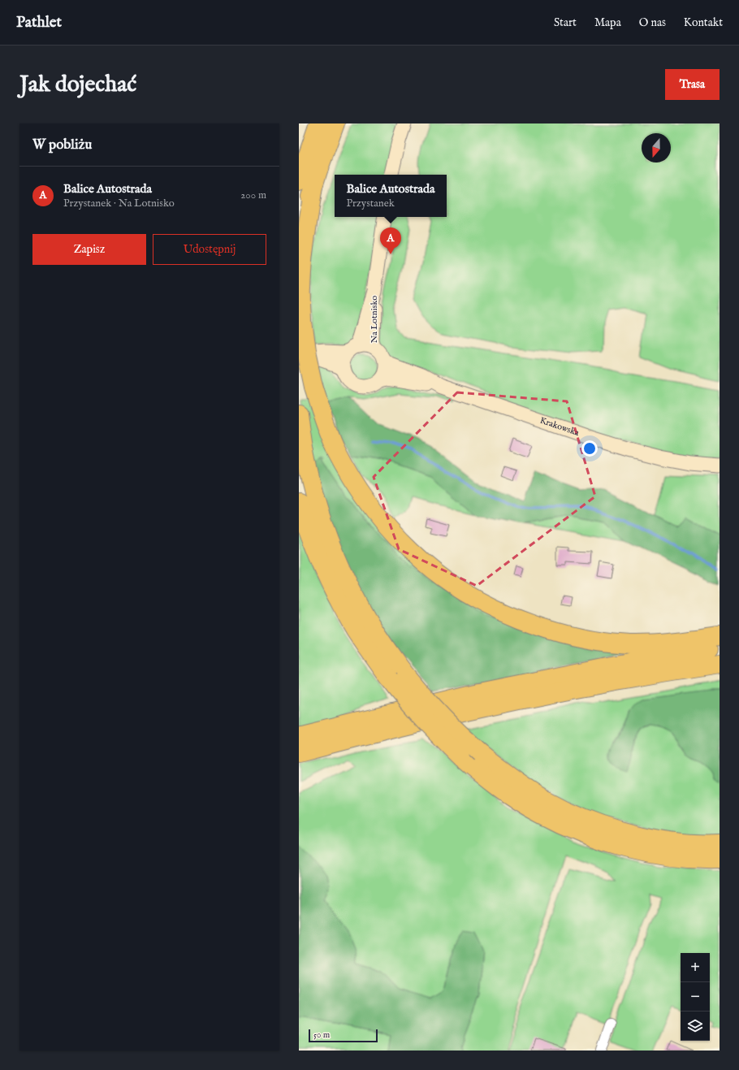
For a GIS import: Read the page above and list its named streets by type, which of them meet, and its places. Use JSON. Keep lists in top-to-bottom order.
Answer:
{
  "streets": {
    "main road": ["Na Lotnisko", "Krakowska"]
  },
  "crossings": [
    ["Na Lotnisko", "Krakowska"]
  ],
  "scale_bar": "50 m",
  "north": "bottom",
  "page": {
    "header": "Pathlet",
    "nav": [
      "Start",
      "Mapa",
      "O nas",
      "Kontakt"
    ],
    "buttons": [
      "Trasa",
      ["Zapisz", "Udostępnij"]
    ],
    "title": "Jak dojechać",
    "heading": "W pobliżu",
    "list": [
      {
        "mark": "A",
        "name": "Balice Autostrada",
        "note": "Przystanek · Na Lotnisko",
        "value": "200 m"
      }
    ],
    "popup": ["Balice Autostrada", "Przystanek"],
    "pins": "A",
    "map_buttons": ["+", "−"],
    "scale": "50 m"
  }
}
